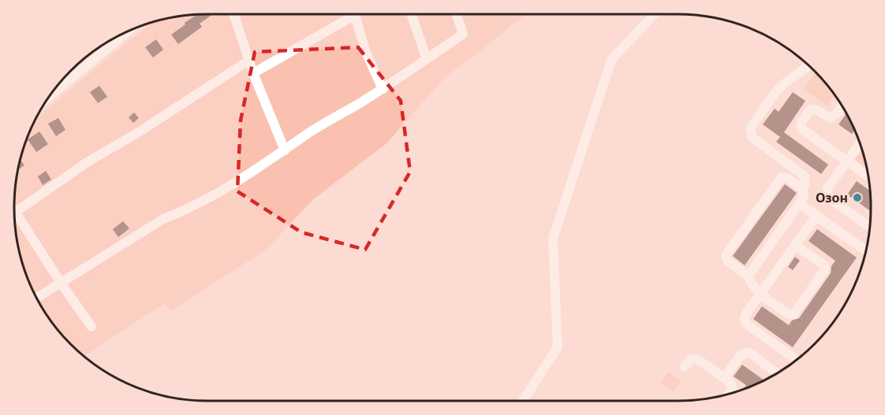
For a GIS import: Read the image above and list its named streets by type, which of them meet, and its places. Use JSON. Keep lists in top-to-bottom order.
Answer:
{
  "places": ["Озон"]
}
